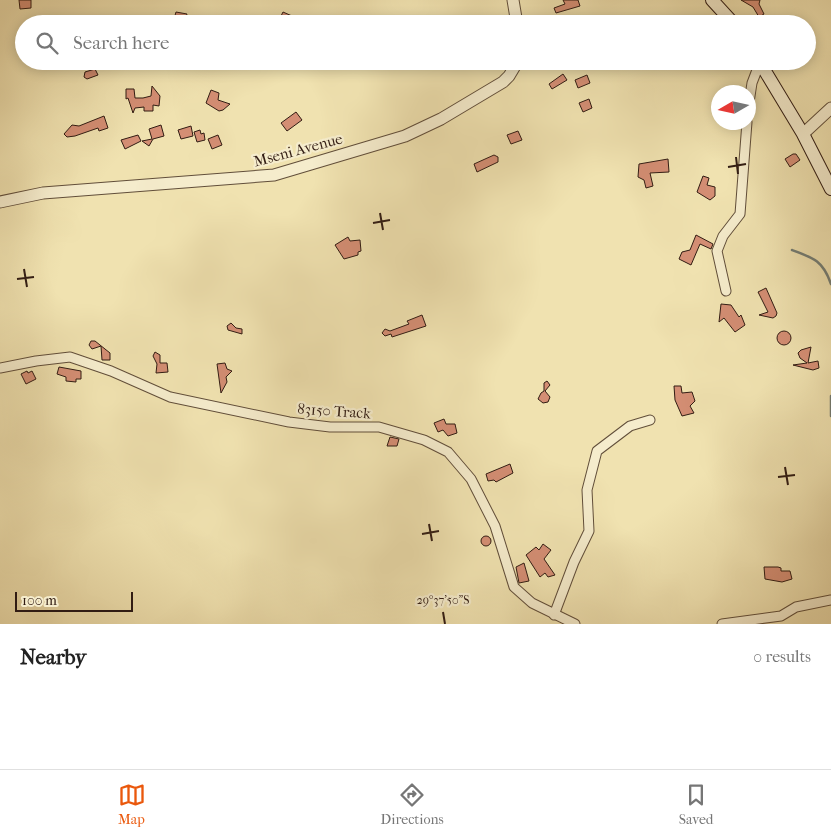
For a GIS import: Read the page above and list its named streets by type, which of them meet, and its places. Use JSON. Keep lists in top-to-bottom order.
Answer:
{
  "streets": {
    "street": ["Mseni Avenue", "83150 Track"]
  },
  "scale_bar": "100 m",
  "north": "left",
  "page": {
    "search": "Search here",
    "scale": "100 m",
    "heading": ["Nearby", "0 results"],
    "nav": ["Map", "Directions", "Saved"]
  },
  "coordinates": ["29°37'50\"S"]
}
